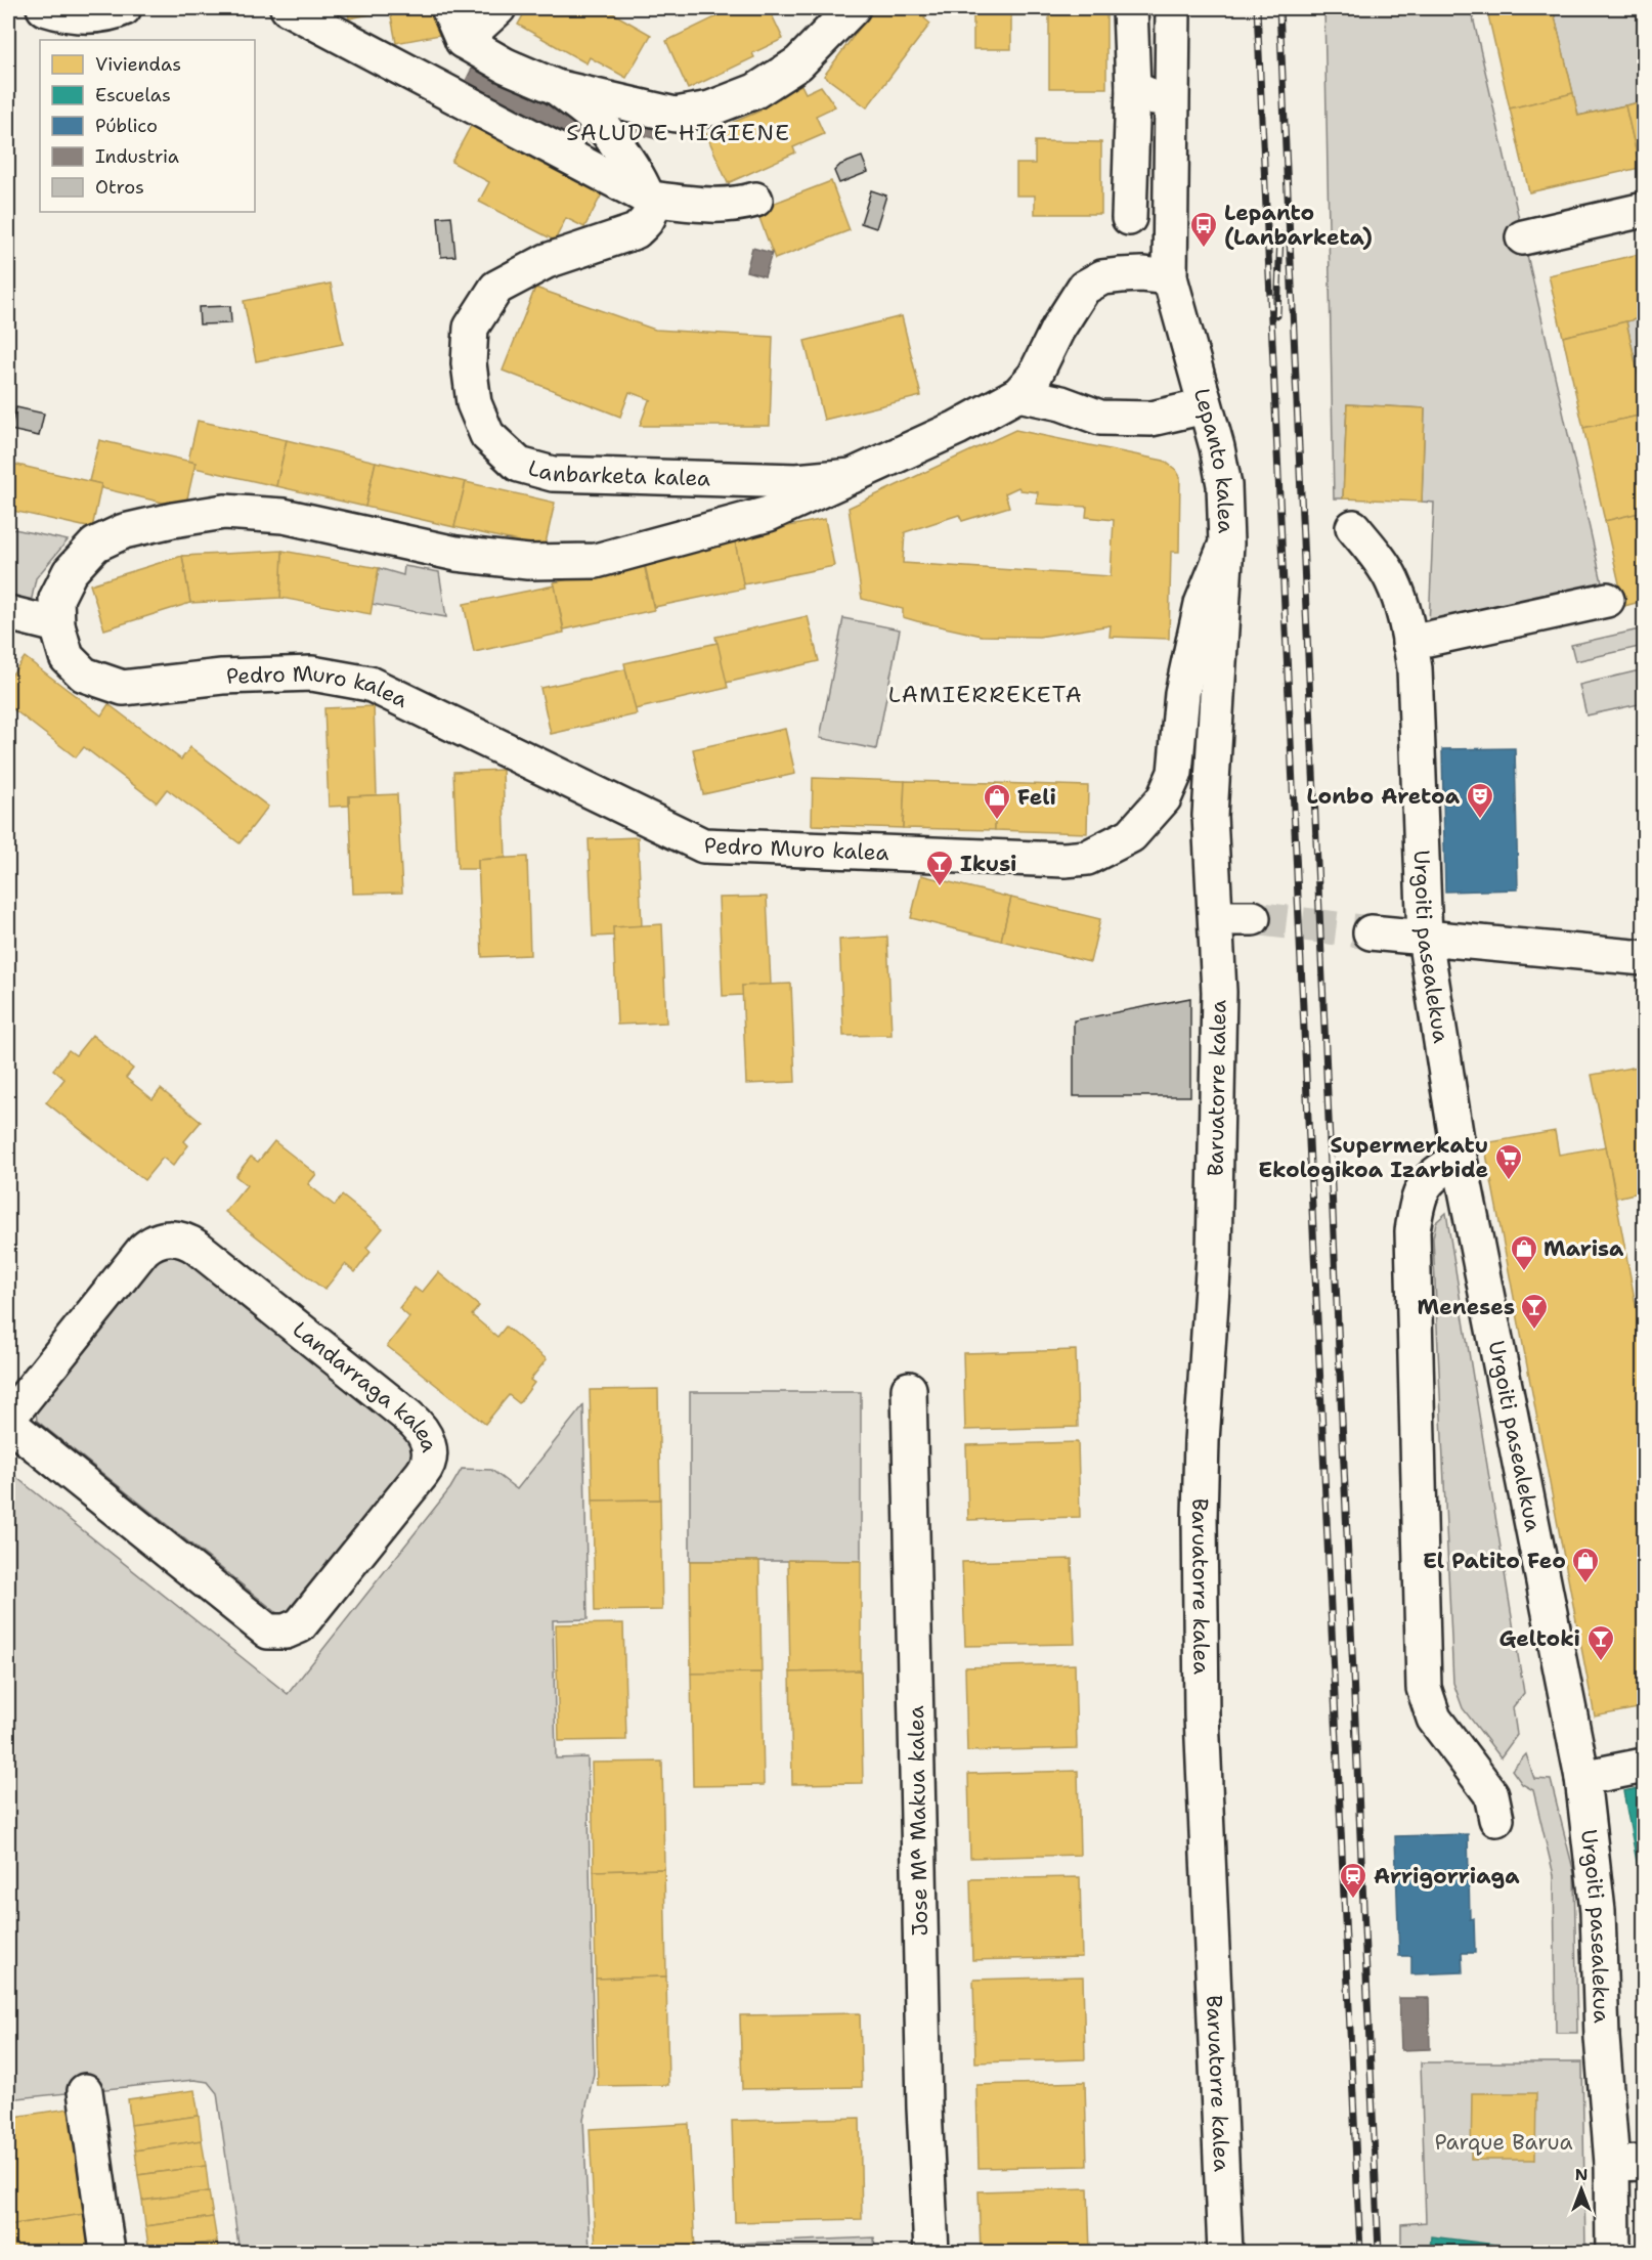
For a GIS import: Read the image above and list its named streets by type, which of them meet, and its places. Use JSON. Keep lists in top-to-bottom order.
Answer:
{
  "streets": {
    "street": [
      "Lepanto kalea",
      "Lanbarketa kalea",
      "Pedro Muro kalea",
      "Urgoiti pasealekua",
      "Baruatorre kalea",
      "Landarraga kalea",
      "Jose Mª Makua kalea"
    ]
  },
  "crossings": [
    ["Lepanto kalea", "Lanbarketa kalea"],
    ["Lepanto kalea", "Pedro Muro kalea"],
    ["Lepanto kalea", "Baruatorre kalea"],
    ["Lanbarketa kalea", "Pedro Muro kalea"]
  ],
  "districts": ["SALUD E HIGIENE", "LAMIERREKETA"],
  "parks": ["Parque Barua"],
  "places": {
    "bus stop": ["Lepanto (Lanbarketa)"],
    "theatre": ["Lonbo Aretoa"],
    "shop": ["Feli", "Marisa", "El Patito Feo"],
    "bar": ["Ikusi", "Meneses", "Geltoki"],
    "supermarket": ["Supermerkatu Ekologikoa Izarbide"],
    "station": ["Arrigorriaga"]
  },
  "legend": [
    "Viviendas",
    "Escuelas",
    "Público",
    "Industria",
    "Otros"
  ],
  "north": "top"
}
